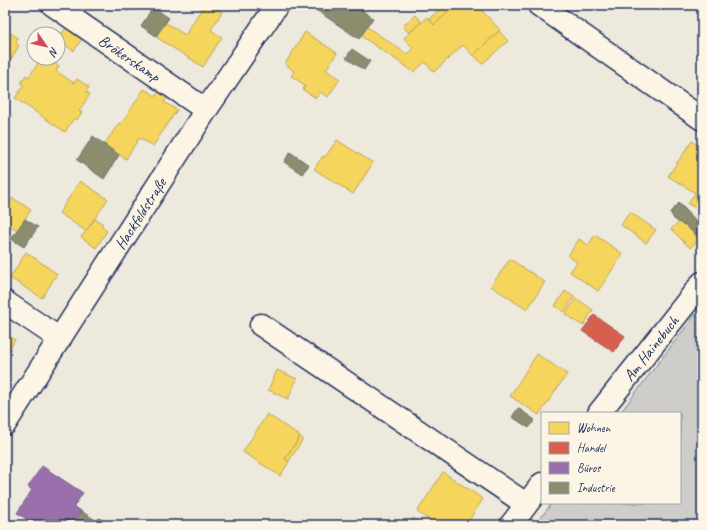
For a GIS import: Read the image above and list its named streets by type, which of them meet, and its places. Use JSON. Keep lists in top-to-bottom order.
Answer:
{
  "streets": {
    "street": ["Brökerskamp", "Hackfeldstraße", "Am Hainebuch"]
  },
  "crossings": [
    ["Brökerskamp", "Hackfeldstraße"]
  ],
  "legend": [
    "Wohnen",
    "Handel",
    "Büros",
    "Industrie"
  ],
  "north": "bottom right"
}
